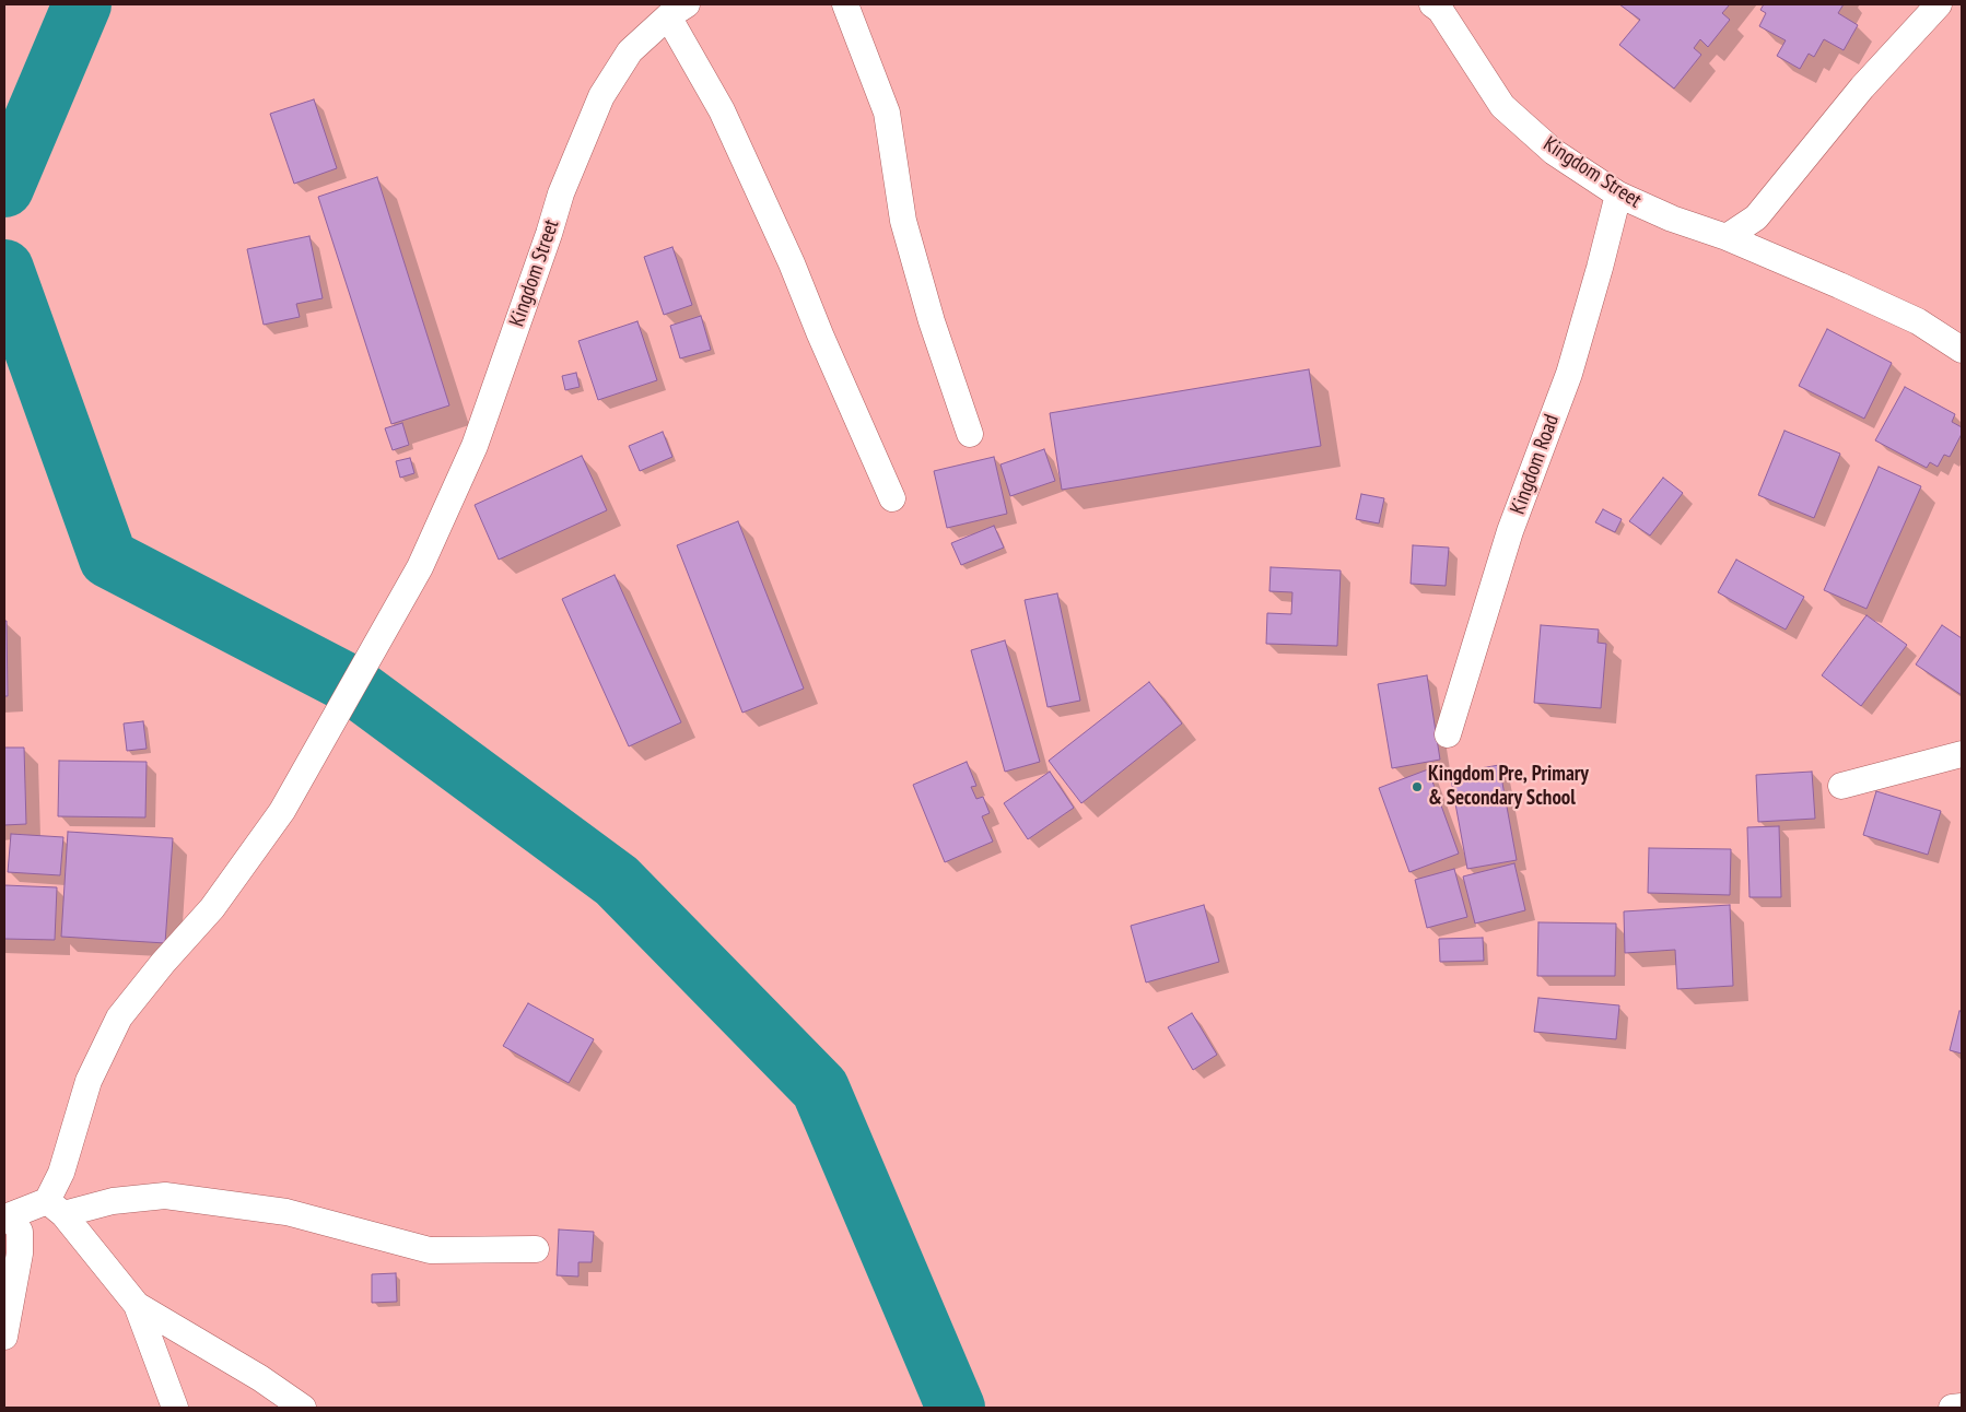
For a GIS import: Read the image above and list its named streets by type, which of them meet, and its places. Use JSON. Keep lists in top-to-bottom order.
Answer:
{
  "streets": {
    "street": ["Kingdom Street", "Kingdom Road"]
  },
  "crossings": [
    ["Kingdom Street", "Kingdom Road"]
  ],
  "places": ["Kingdom Pre, Primary & Secondary School"]
}
